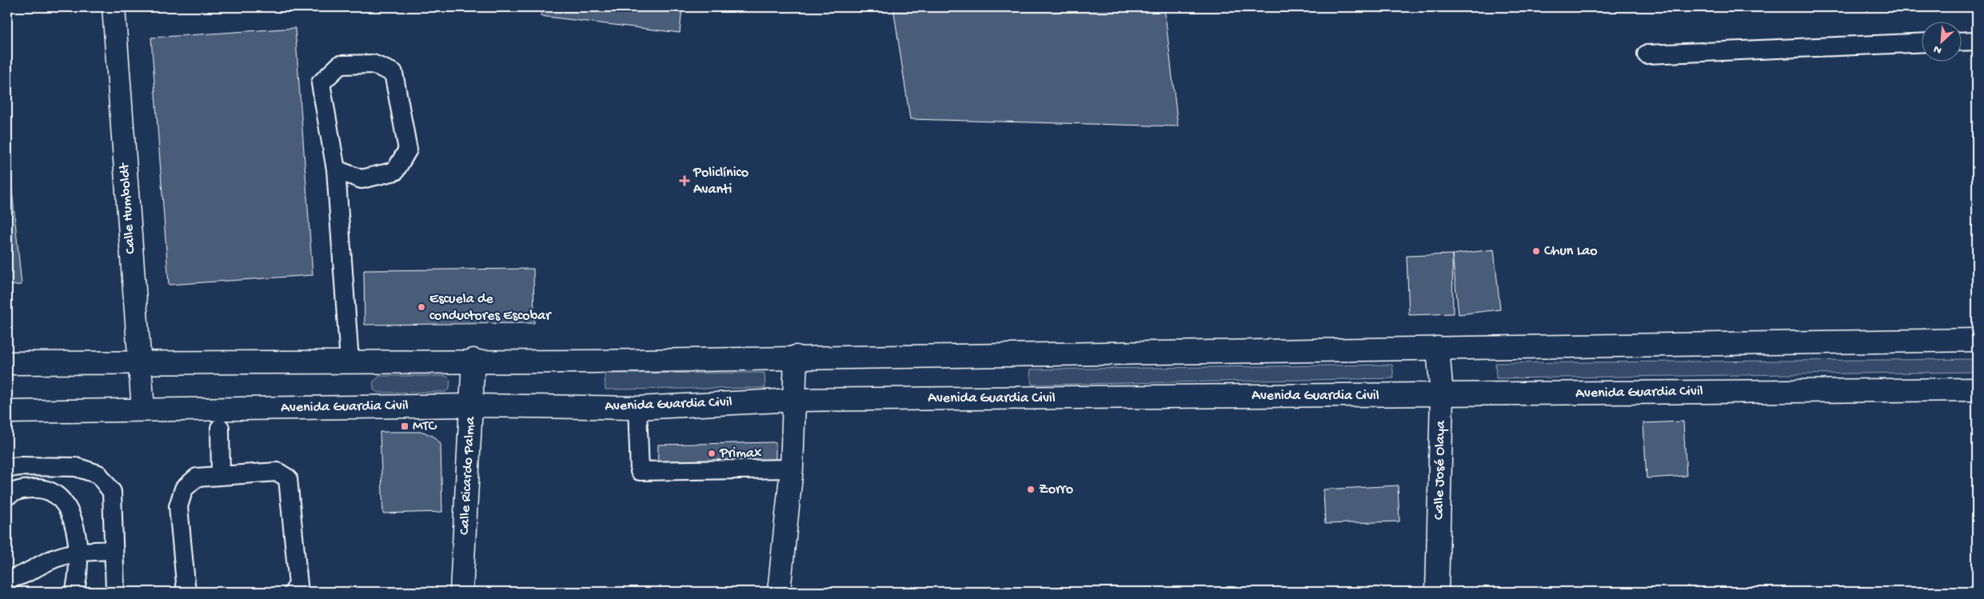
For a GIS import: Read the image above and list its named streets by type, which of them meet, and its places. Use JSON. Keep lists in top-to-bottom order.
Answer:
{
  "streets": {
    "main road": [
      "Calle Humboldt",
      "Avenida Guardia Civil",
      "Calle José Olaya",
      "Calle Ricardo Palma"
    ]
  },
  "crossings": [
    ["Calle Humboldt", "Avenida Guardia Civil"],
    ["Avenida Guardia Civil", "Calle José Olaya"],
    ["Avenida Guardia Civil", "Calle Ricardo Palma"]
  ],
  "places": {
    "health": ["Policlínico Avanti"],
    "other": [
      "Chun Lao",
      "Escuela de conductores Escobar",
      "Primax",
      "Zorro"
    ],
    "transit": ["MTC"]
  },
  "north": "bottom left"
}
